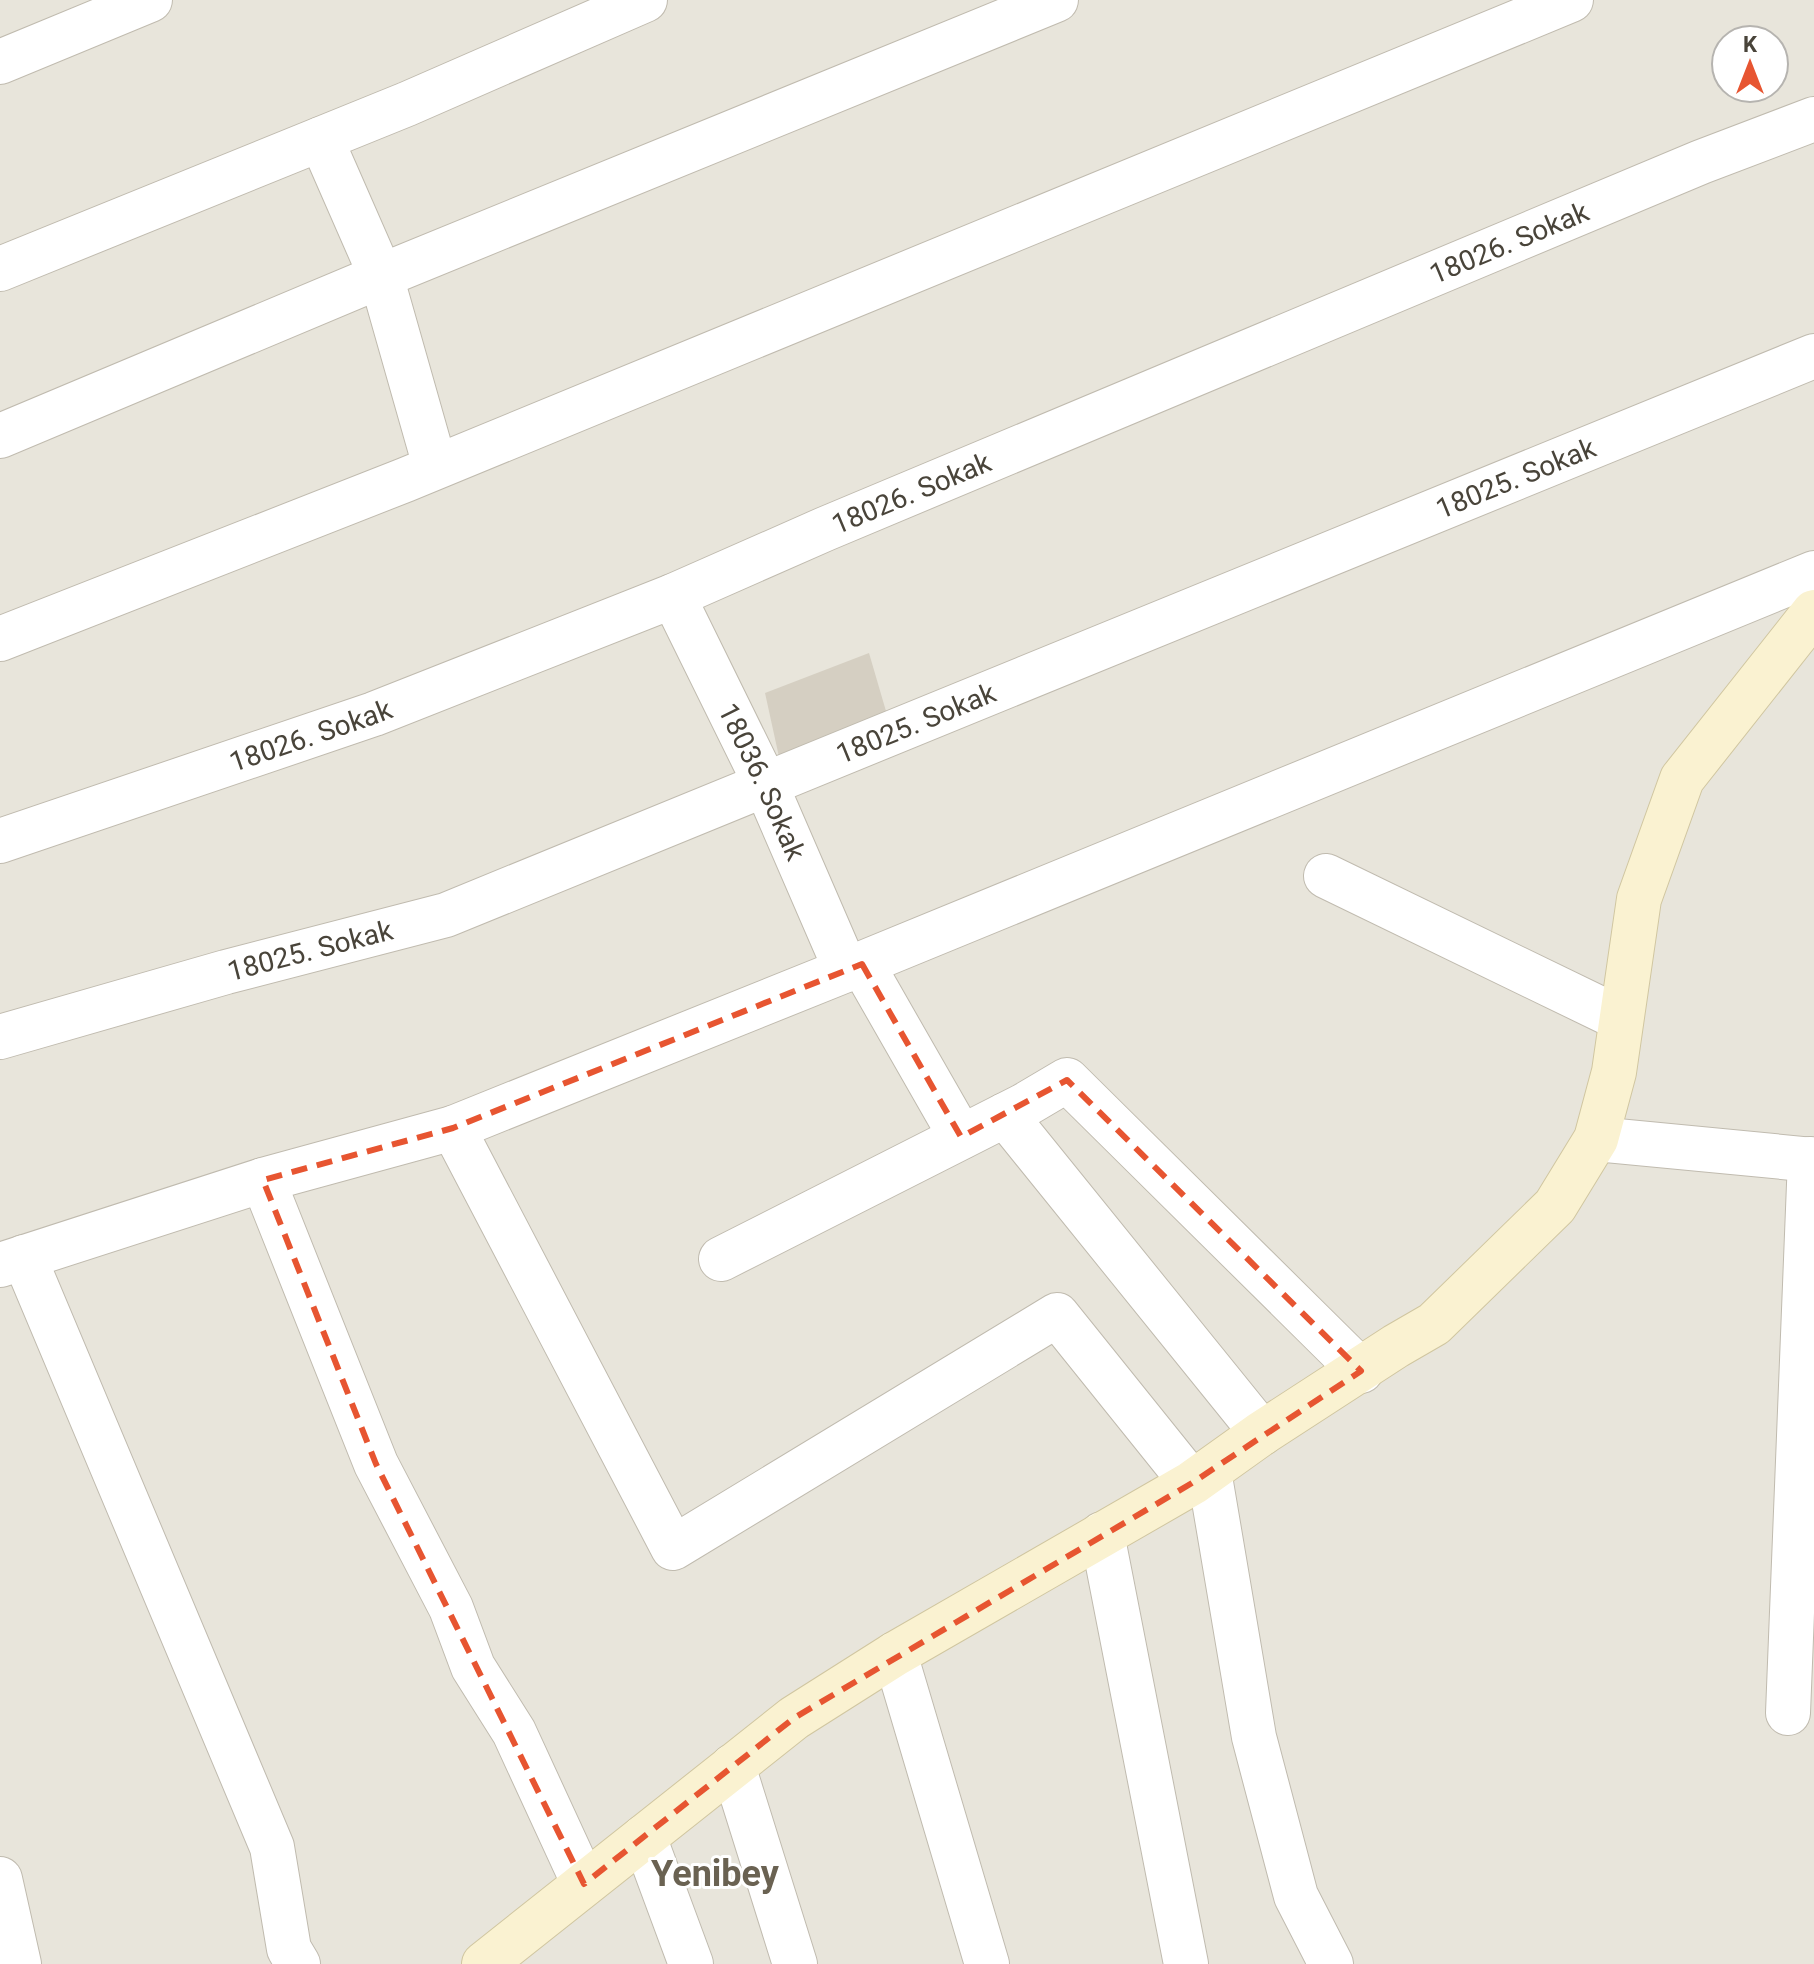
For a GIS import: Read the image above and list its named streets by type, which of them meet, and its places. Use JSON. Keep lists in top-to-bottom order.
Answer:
{
  "streets": {
    "street": ["18026. Sokak", "18025. Sokak", "18036. Sokak"]
  },
  "crossings": [
    ["18026. Sokak", "18036. Sokak"],
    ["18025. Sokak", "18036. Sokak"]
  ],
  "districts": ["Yenibey"],
  "north": "top"
}
